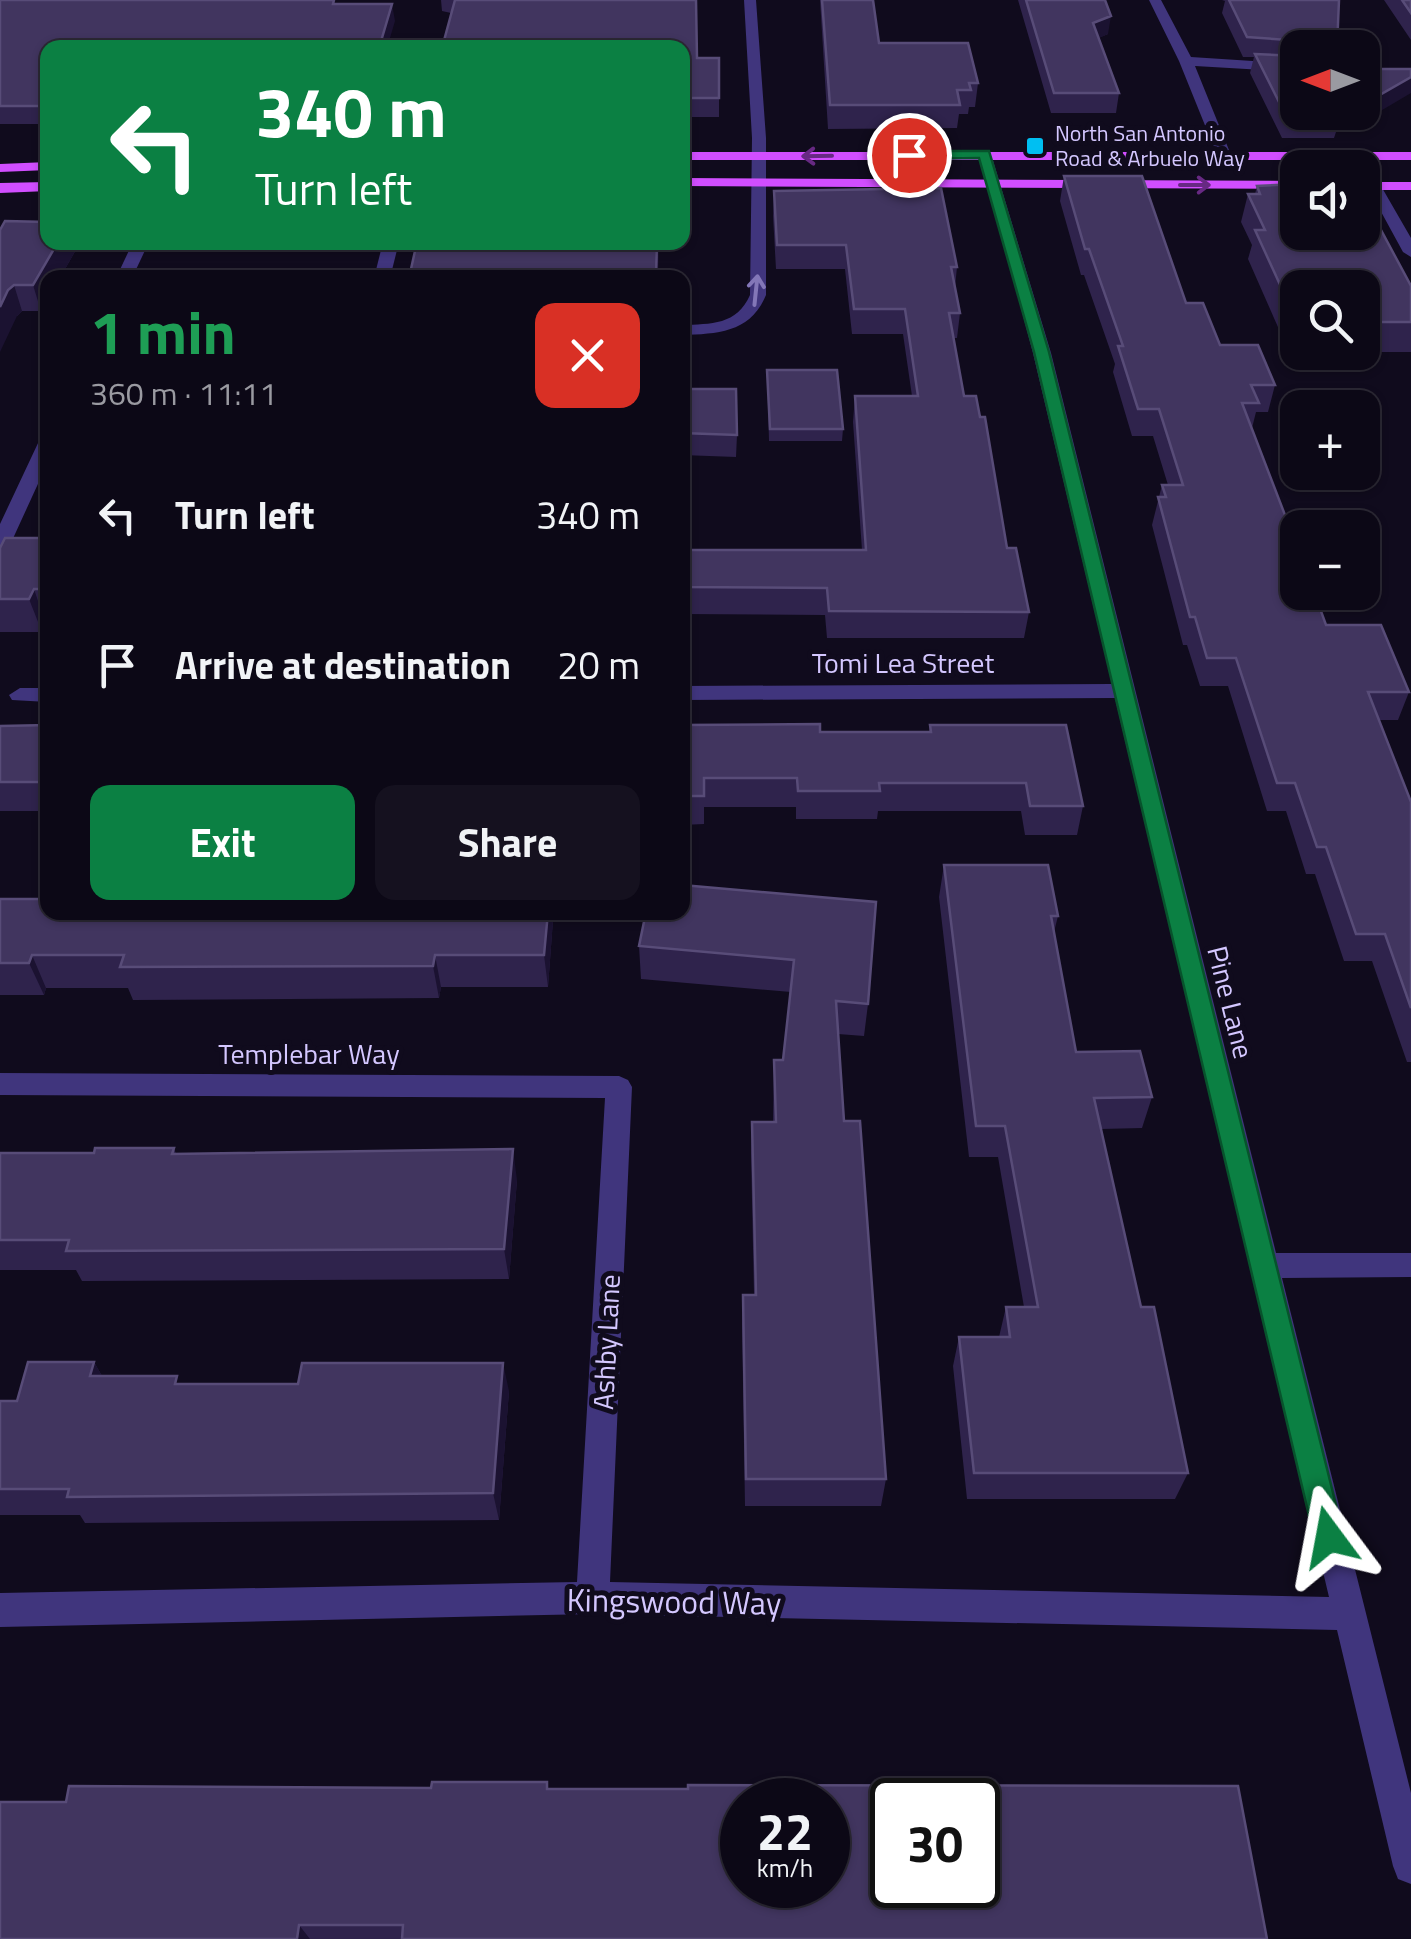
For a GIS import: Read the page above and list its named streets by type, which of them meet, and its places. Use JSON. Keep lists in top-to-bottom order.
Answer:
{
  "streets": {
    "street": [
      "Tomi Lea Street",
      "Pine Lane",
      "Templebar Way",
      "Ashby Lane",
      "Kingswood Way"
    ]
  },
  "crossings": [
    ["Tomi Lea Street", "Pine Lane"],
    ["Pine Lane", "Kingswood Way"],
    ["Templebar Way", "Ashby Lane"],
    ["Ashby Lane", "Kingswood Way"]
  ],
  "places": {
    "transit": ["North San Antonio Road & Arbuelo Way"]
  },
  "north": "left",
  "page": {
    "map_buttons": ["+", "−"],
    "turn": ["340 m", "Turn left"],
    "heading": ["1 min", "360 m · 11:11"],
    "list": [
      {
        "name": "Turn left",
        "value": "340 m"
      },
      {
        "name": "Arrive at destination",
        "value": "20 m"
      }
    ],
    "buttons": ["Exit", "Share"],
    "speed": "22 km/h",
    "limit": "30"
  }
}
